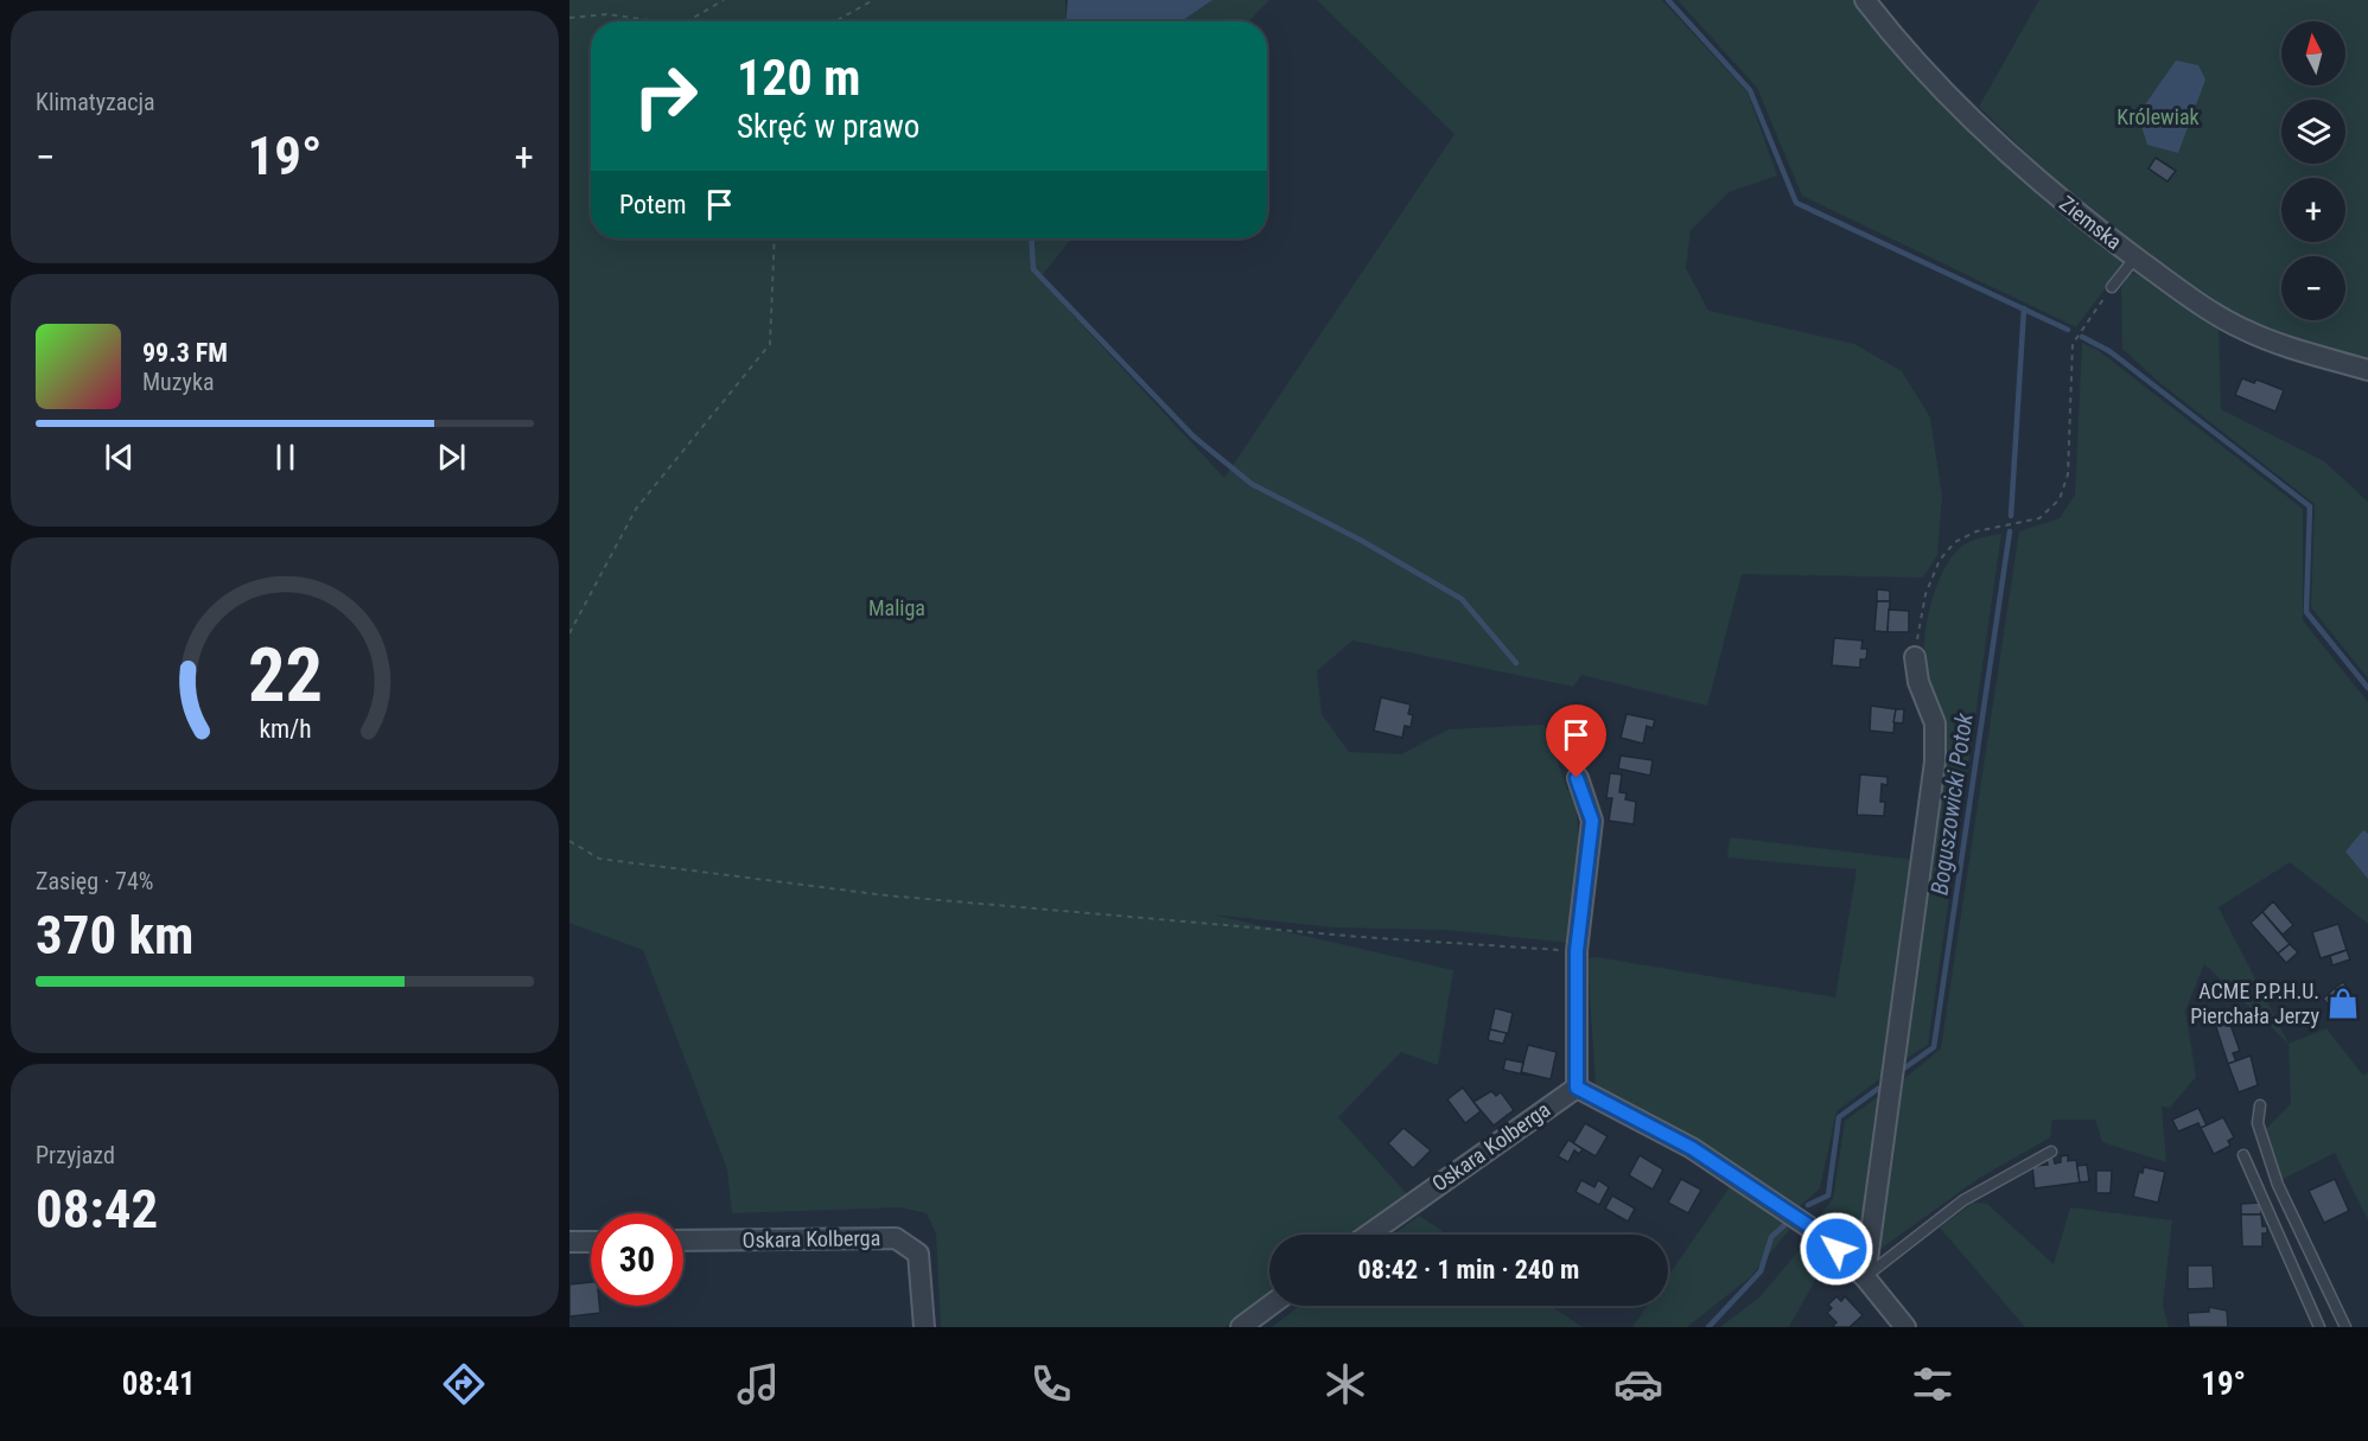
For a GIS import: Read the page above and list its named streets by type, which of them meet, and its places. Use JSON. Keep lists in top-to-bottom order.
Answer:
{
  "streets": {
    "street": ["Ziemska", "Oskara Kolberga"]
  },
  "water": ["Boguszowicki Potok"],
  "parks": ["Królewiak", "Maliga"],
  "places": {
    "shop": ["ACME P.P.H.U. Pierchała Jerzy"]
  },
  "north": "top",
  "page": {
    "tile": [
      "Klimatyzacja",
      ["Zasięg · 74%", "370 km"],
      ["Przyjazd", "08:42"]
    ],
    "map_buttons": ["+", "−"],
    "turn": ["120 m", "Skręć w prawo"],
    "heat": ["−", "19°", "+"],
    "then": "Potem",
    "song": ["99.3 FM", "Muzyka"],
    "limit": "30",
    "trip": "08:42 · 1 min · 240 m",
    "tabs": ["08:41", "19°"],
    "gauge": ["22", "km/h"]
  }
}
